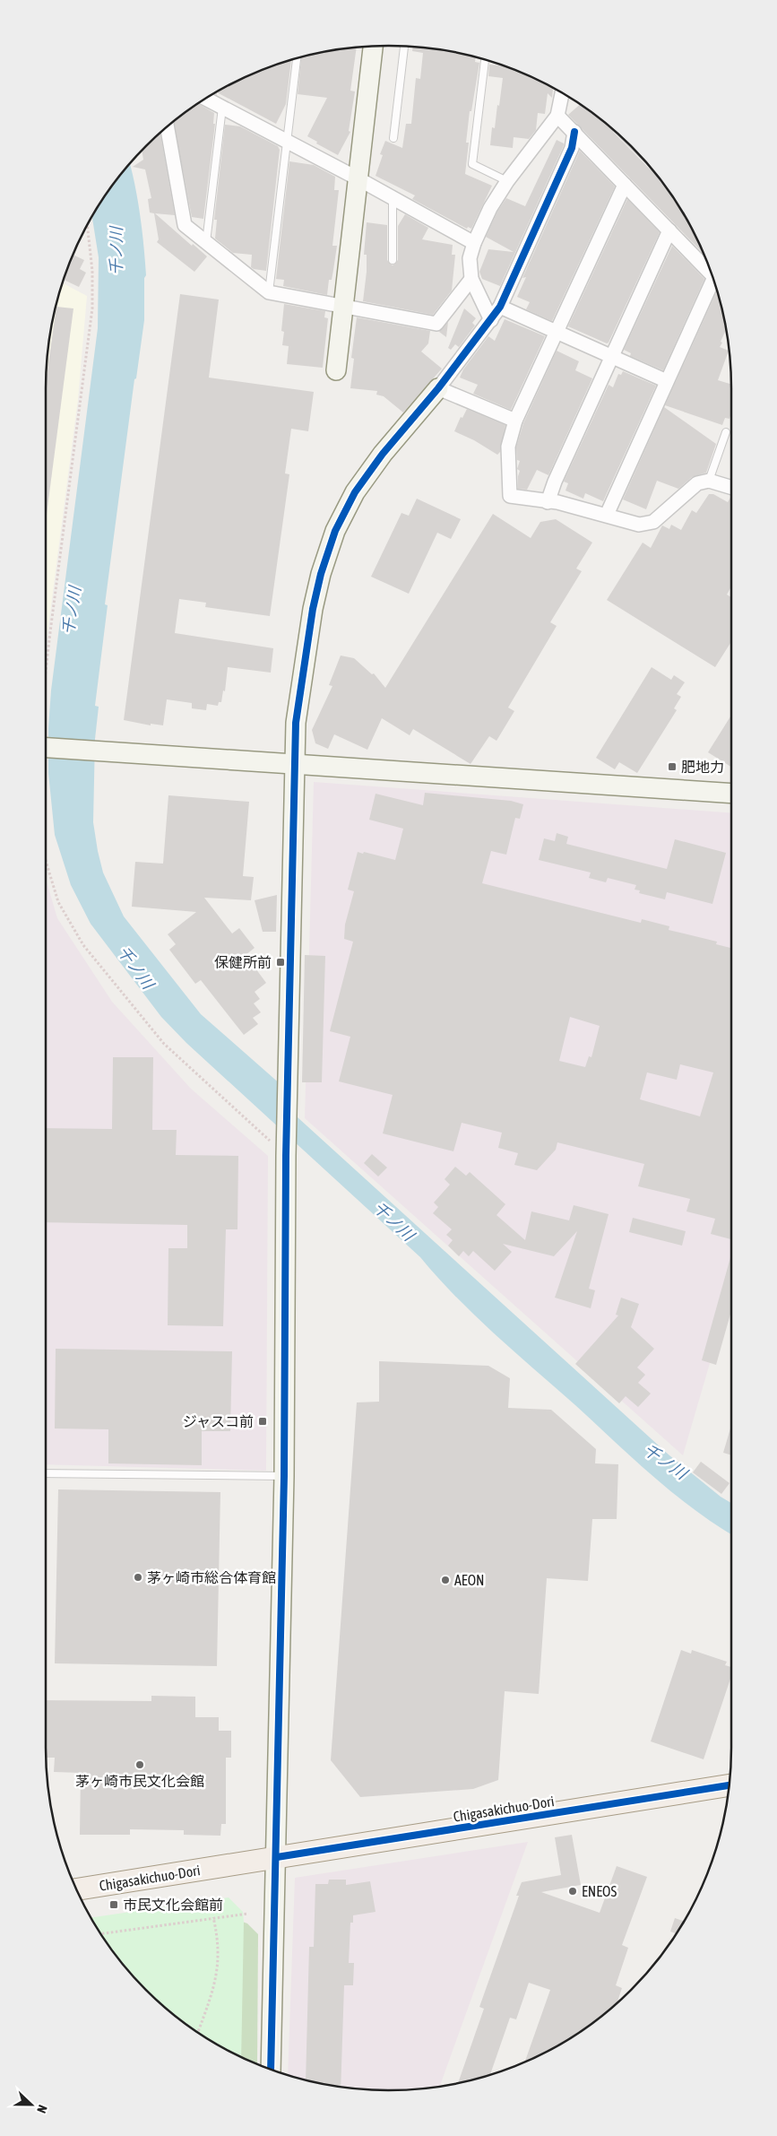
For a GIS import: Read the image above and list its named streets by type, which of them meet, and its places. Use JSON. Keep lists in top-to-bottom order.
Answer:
{
  "streets": {
    "main road": ["Chigasakichuo-Dori"]
  },
  "water": ["千ノ川"],
  "places": {
    "transit": [
      "肥地力",
      "保健所前",
      "ジャスコ前",
      "市民文化会館前"
    ],
    "other": [
      "茅ヶ崎市総合体育館",
      "AEON",
      "茅ヶ崎市民文化会館",
      "ENEOS"
    ]
  },
  "north": "right"
}
